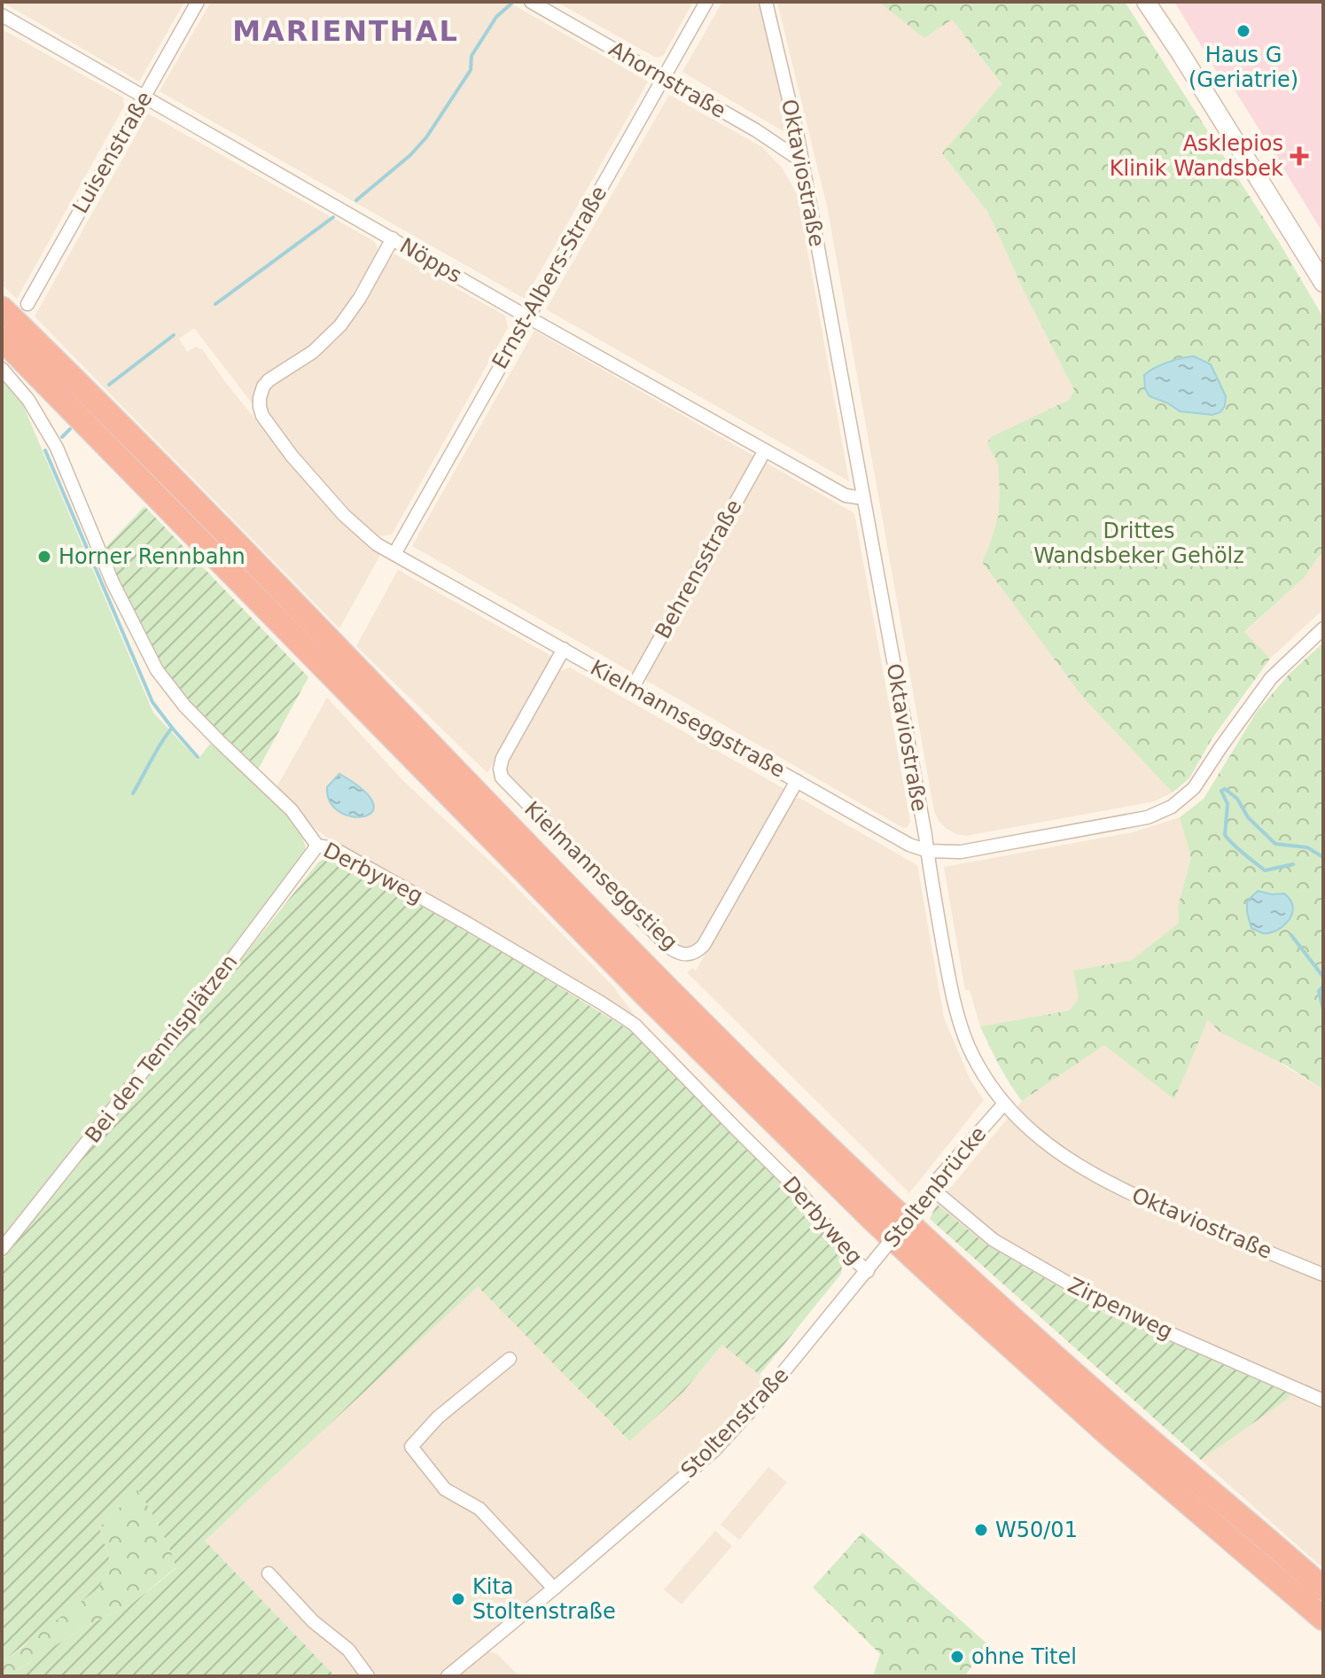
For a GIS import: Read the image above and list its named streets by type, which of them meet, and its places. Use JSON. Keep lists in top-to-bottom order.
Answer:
{
  "streets": {
    "street": [
      "Ahornstraße",
      "Luisenstraße",
      "Oktaviostraße",
      "Nöpps",
      "Ernst-Albers-Straße",
      "Behrensstraße",
      "Kielmannseggstraße",
      "Derbyweg",
      "Kielmannseggstieg",
      "Bei den Tennisplätzen",
      "Stoltenbrücke",
      "Zirpenweg",
      "Stoltenstraße"
    ]
  },
  "crossings": [
    ["Ahornstraße", "Oktaviostraße"],
    ["Ahornstraße", "Ernst-Albers-Straße"],
    ["Luisenstraße", "Nöpps"],
    ["Oktaviostraße", "Nöpps"],
    ["Oktaviostraße", "Kielmannseggstraße"],
    ["Oktaviostraße", "Stoltenbrücke"],
    ["Nöpps", "Ernst-Albers-Straße"],
    ["Nöpps", "Behrensstraße"],
    ["Nöpps", "Kielmannseggstraße"],
    ["Ernst-Albers-Straße", "Kielmannseggstraße"],
    ["Behrensstraße", "Kielmannseggstraße"],
    ["Kielmannseggstraße", "Kielmannseggstieg"],
    ["Derbyweg", "Bei den Tennisplätzen"],
    ["Derbyweg", "Stoltenbrücke"],
    ["Derbyweg", "Stoltenstraße"],
    ["Stoltenbrücke", "Zirpenweg"],
    ["Stoltenbrücke", "Stoltenstraße"]
  ],
  "districts": ["MARIENTHAL"],
  "parks": ["Drittes Wandsbeker Gehölz"],
  "places": {
    "other": [
      "Haus G (Geriatrie)",
      "Horner Rennbahn",
      "W50/01",
      "Kita Stoltenstraße",
      "ohne Titel"
    ],
    "health": ["Asklepios Klinik Wandsbek"]
  }
}
